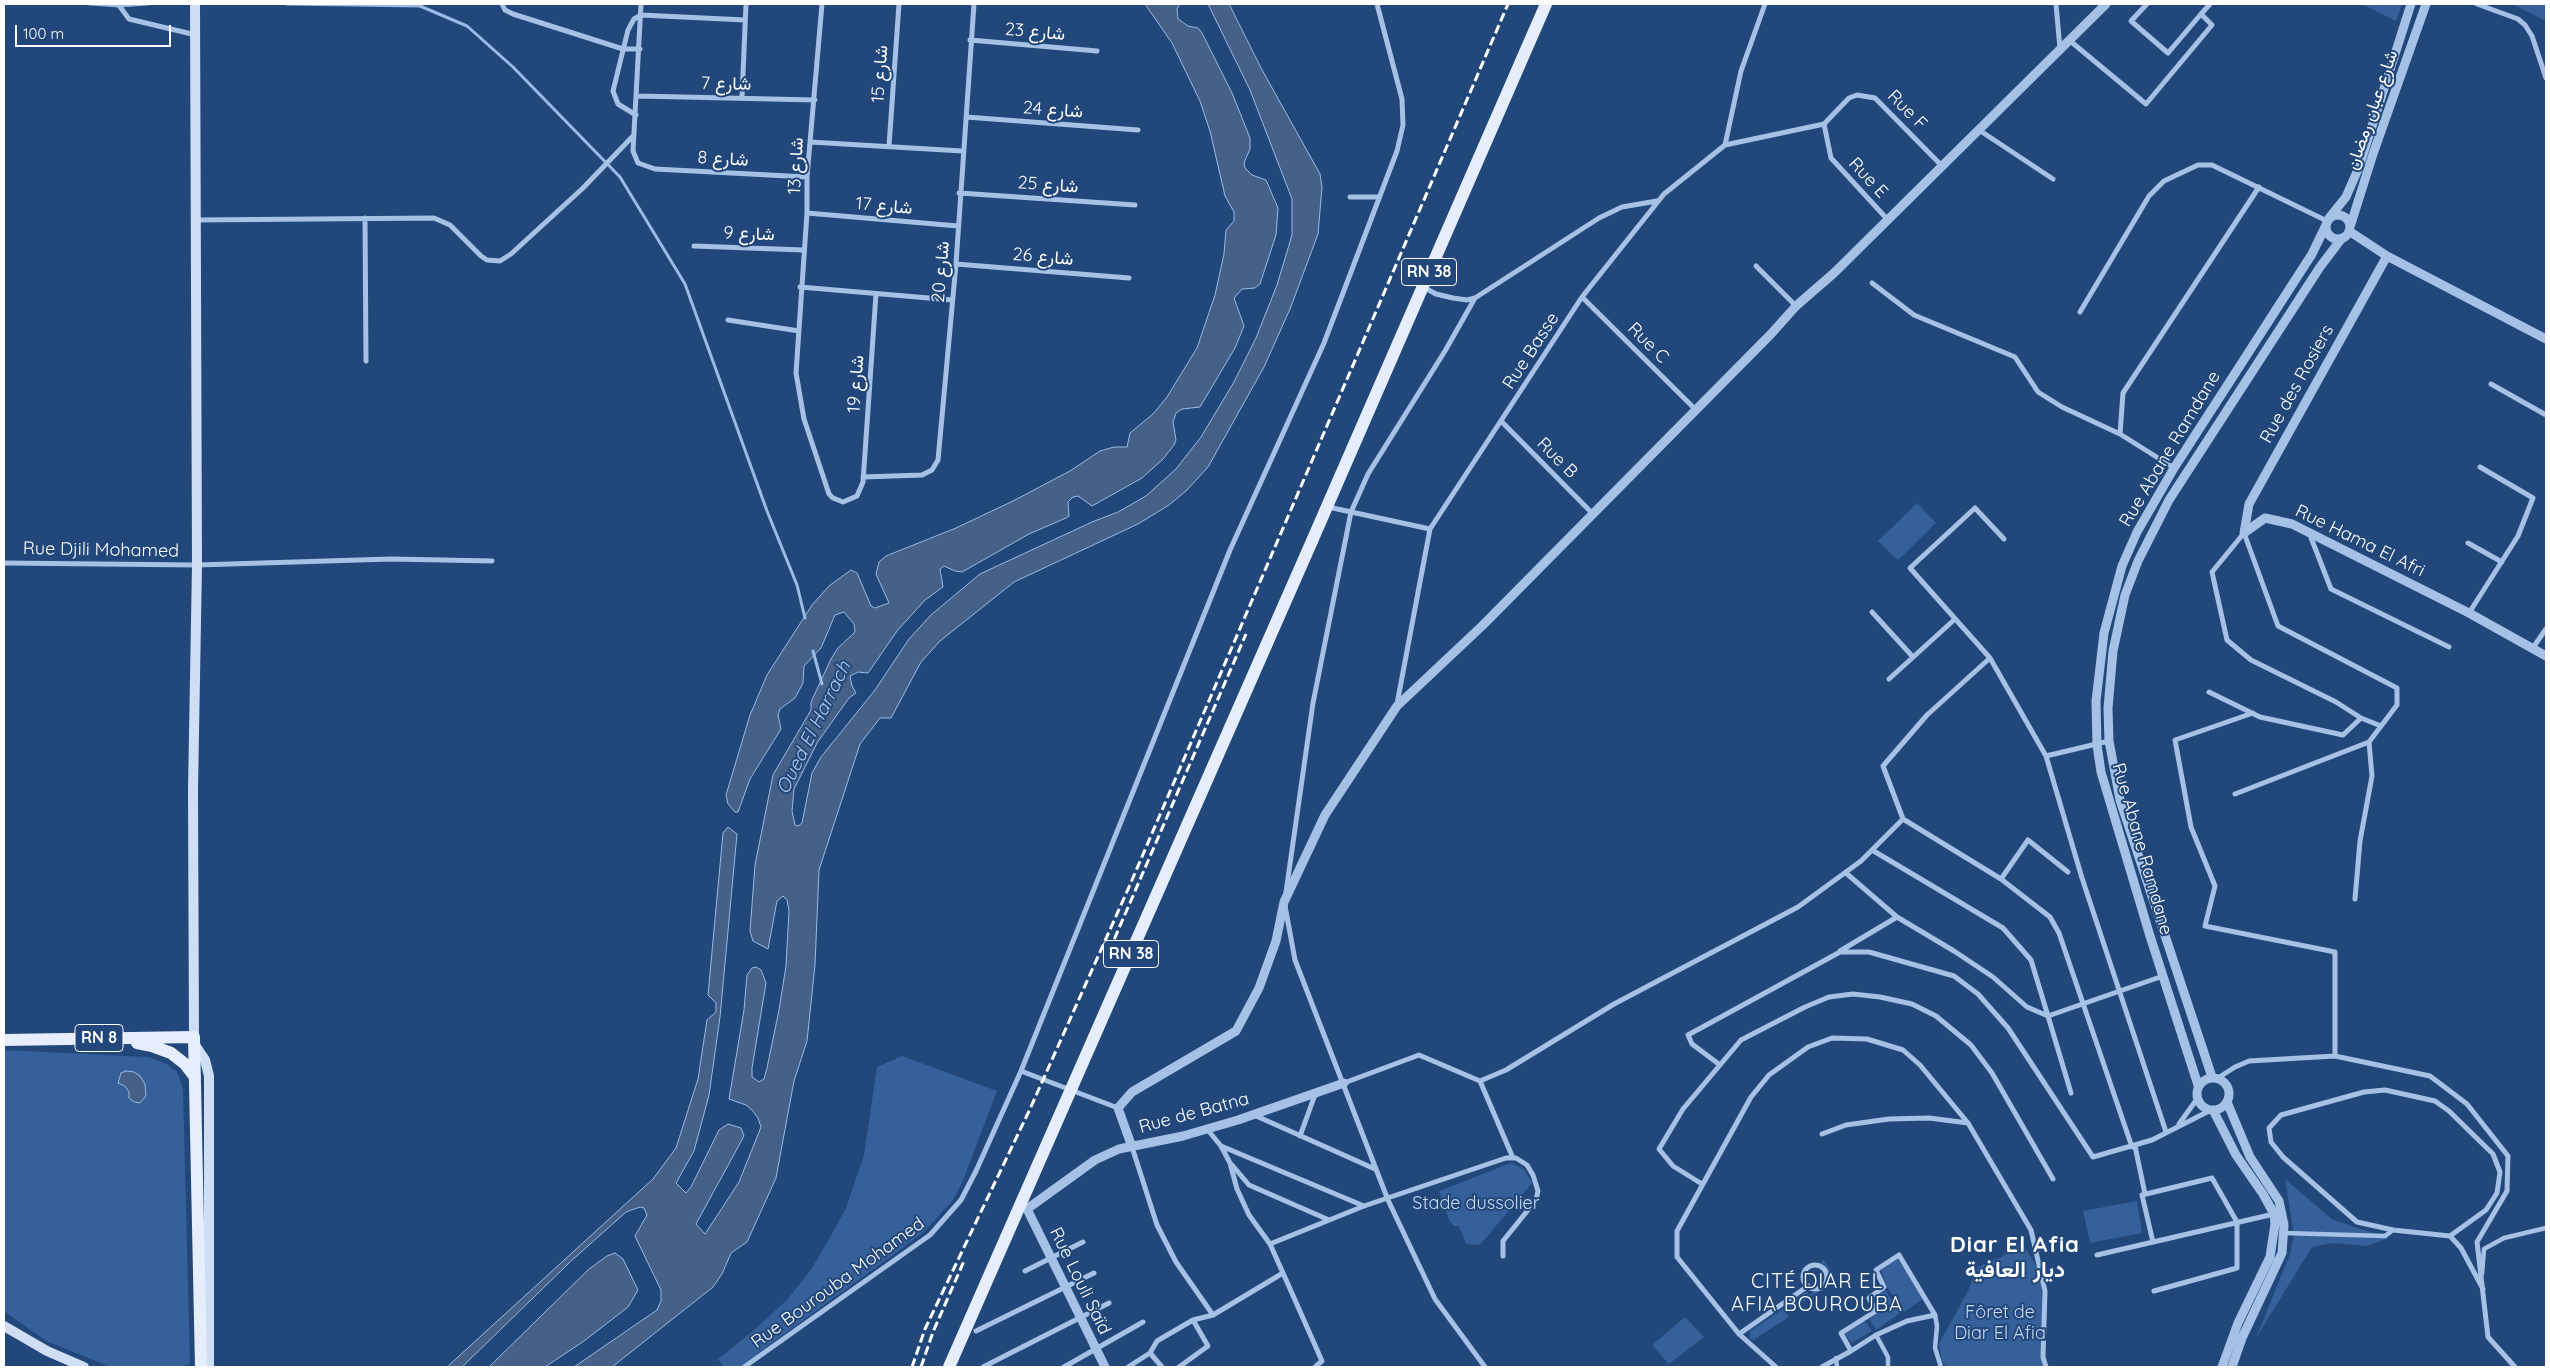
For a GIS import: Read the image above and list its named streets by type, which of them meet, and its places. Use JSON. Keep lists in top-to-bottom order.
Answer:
{
  "streets": {
    "main road": ["RN 38", "RN 8"],
    "street": [
      "شارع 23",
      "شارع 15",
      "شارع 7",
      "شارع 24",
      "Rue F",
      "شارع عبان رمضان",
      "شارع 8",
      "شارع 13",
      "Rue E",
      "شارع 25",
      "شارع 17",
      "شارع 9",
      "شارع 26",
      "شارع 20",
      "Rue C",
      "Rue Basse",
      "شارع 19",
      "Rue des Rosiers",
      "Rue Abane Ramdane",
      "Rue B",
      "Rue Hama El Afri",
      "Rue Djili Mohamed",
      "Rue de Batna",
      "Rue Louli Saïd",
      "Rue Bourouba Mohamed"
    ]
  },
  "crossings": [
    ["شارع 23", "شارع 20"],
    ["شارع 7", "شارع 13"],
    ["شارع 24", "شارع 20"],
    ["Rue F", "Rue E"],
    ["Rue F", "Rue Basse"],
    ["شارع عبان رمضان", "Rue Abane Ramdane"],
    ["شارع 8", "شارع 13"],
    ["شارع 13", "شارع 17"],
    ["شارع 13", "شارع 9"],
    ["شارع 13", "شارع 20"],
    ["شارع 13", "شارع 19"],
    ["Rue E", "Rue Basse"],
    ["شارع 25", "شارع 20"],
    ["شارع 17", "شارع 20"],
    ["شارع 26", "شارع 20"],
    ["شارع 20", "شارع 19"],
    ["Rue C", "Rue Basse"],
    ["Rue Basse", "Rue B"],
    ["Rue des Rosiers", "Rue Hama El Afri"],
    ["Rue de Batna", "Rue Louli Saïd"]
  ],
  "districts": ["Diar El Afia ديار العافية", "CITÉ DIAR EL AFIA BOUROUBA"],
  "water": ["Oued El Harrach"],
  "parks": ["Stade dussolier", "Fôret de Diar El Afia"],
  "scale_bar": "100 m"
}
